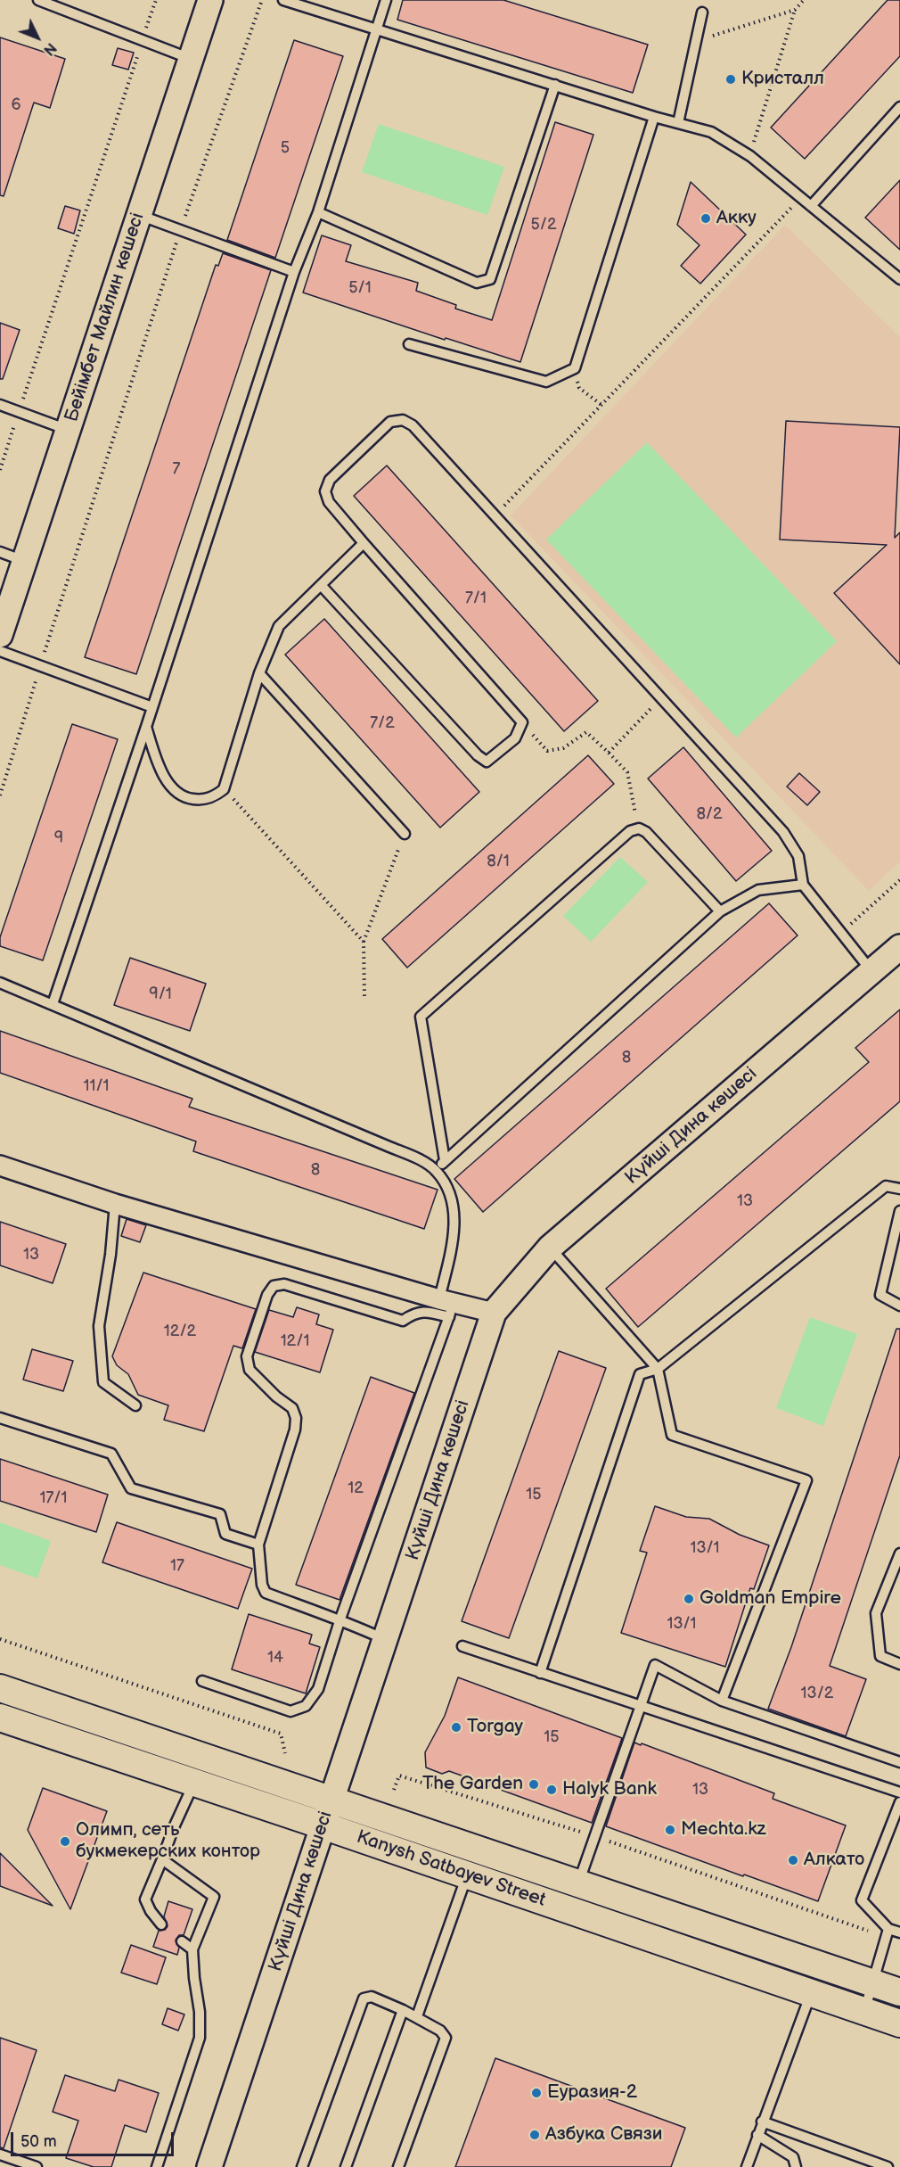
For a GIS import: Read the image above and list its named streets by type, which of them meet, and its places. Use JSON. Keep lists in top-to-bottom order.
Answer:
{
  "streets": {
    "main road": ["Kanysh Satbayev Street"],
    "street": ["Бейімбет Майлин көшесі", "Күйші Дина көшесі"]
  },
  "crossings": [
    ["Күйші Дина көшесі", "Kanysh Satbayev Street"]
  ],
  "places": [
    "Кристалл",
    "Акку",
    "Goldman Empire",
    "Torgay",
    "The Garden",
    "Halyk Bank",
    "Mechta.kz",
    "Олимп, сеть букмекерских контор",
    "Алкато",
    "Еуразия-2",
    "Азбука Связи"
  ],
  "house_numbers": [
    "6",
    "5",
    "5/2",
    "5/1",
    "7",
    "7/1",
    "7/2",
    "8/2",
    "9",
    "8/1",
    "9/1",
    "8",
    "11/1",
    "8",
    "13",
    "13",
    "12/2",
    "12/1",
    "12",
    "15",
    "17/1",
    "13/1",
    "17",
    "13/1",
    "14",
    "13/2",
    "15",
    "13"
  ],
  "scale_bar": "50 m",
  "north": "bottom right"
}
